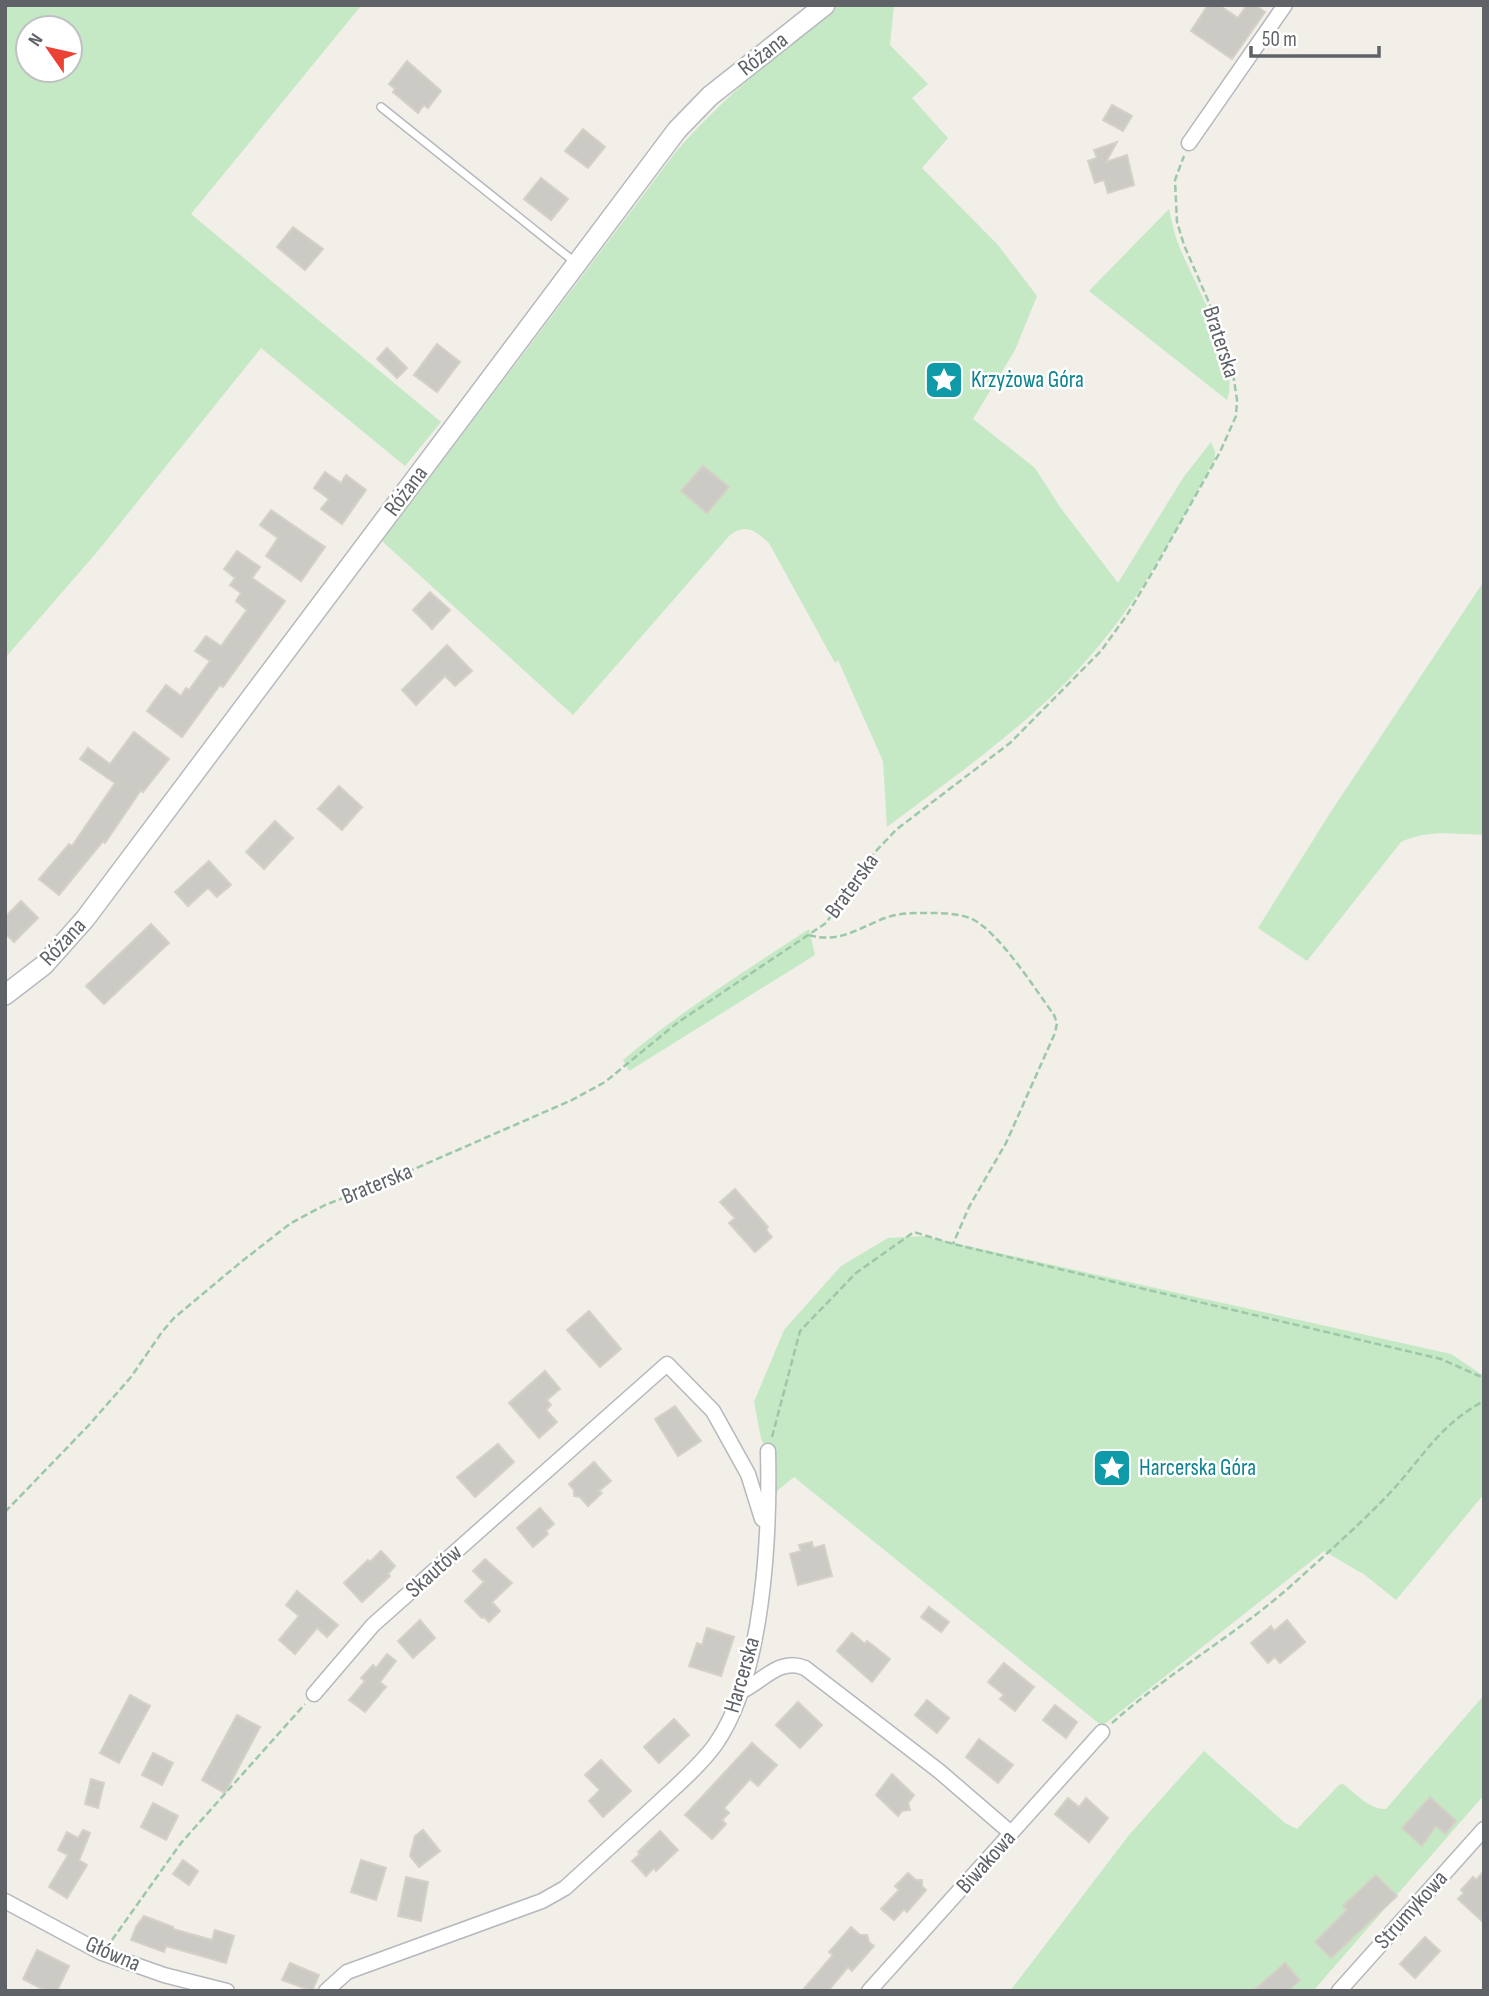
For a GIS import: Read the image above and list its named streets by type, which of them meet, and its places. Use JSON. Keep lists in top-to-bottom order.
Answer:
{
  "streets": {
    "street": [
      "Różana",
      "Skautów",
      "Harcerska",
      "Biwakowa",
      "Strumykowa",
      "Główna"
    ],
    "path": ["Braterska"]
  },
  "crossings": [
    ["Skautów", "Harcerska"]
  ],
  "places": {
    "place": ["Krzyżowa Góra", "Harcerska Góra"]
  },
  "scale_bar": "50 m",
  "north": "top left"
}
